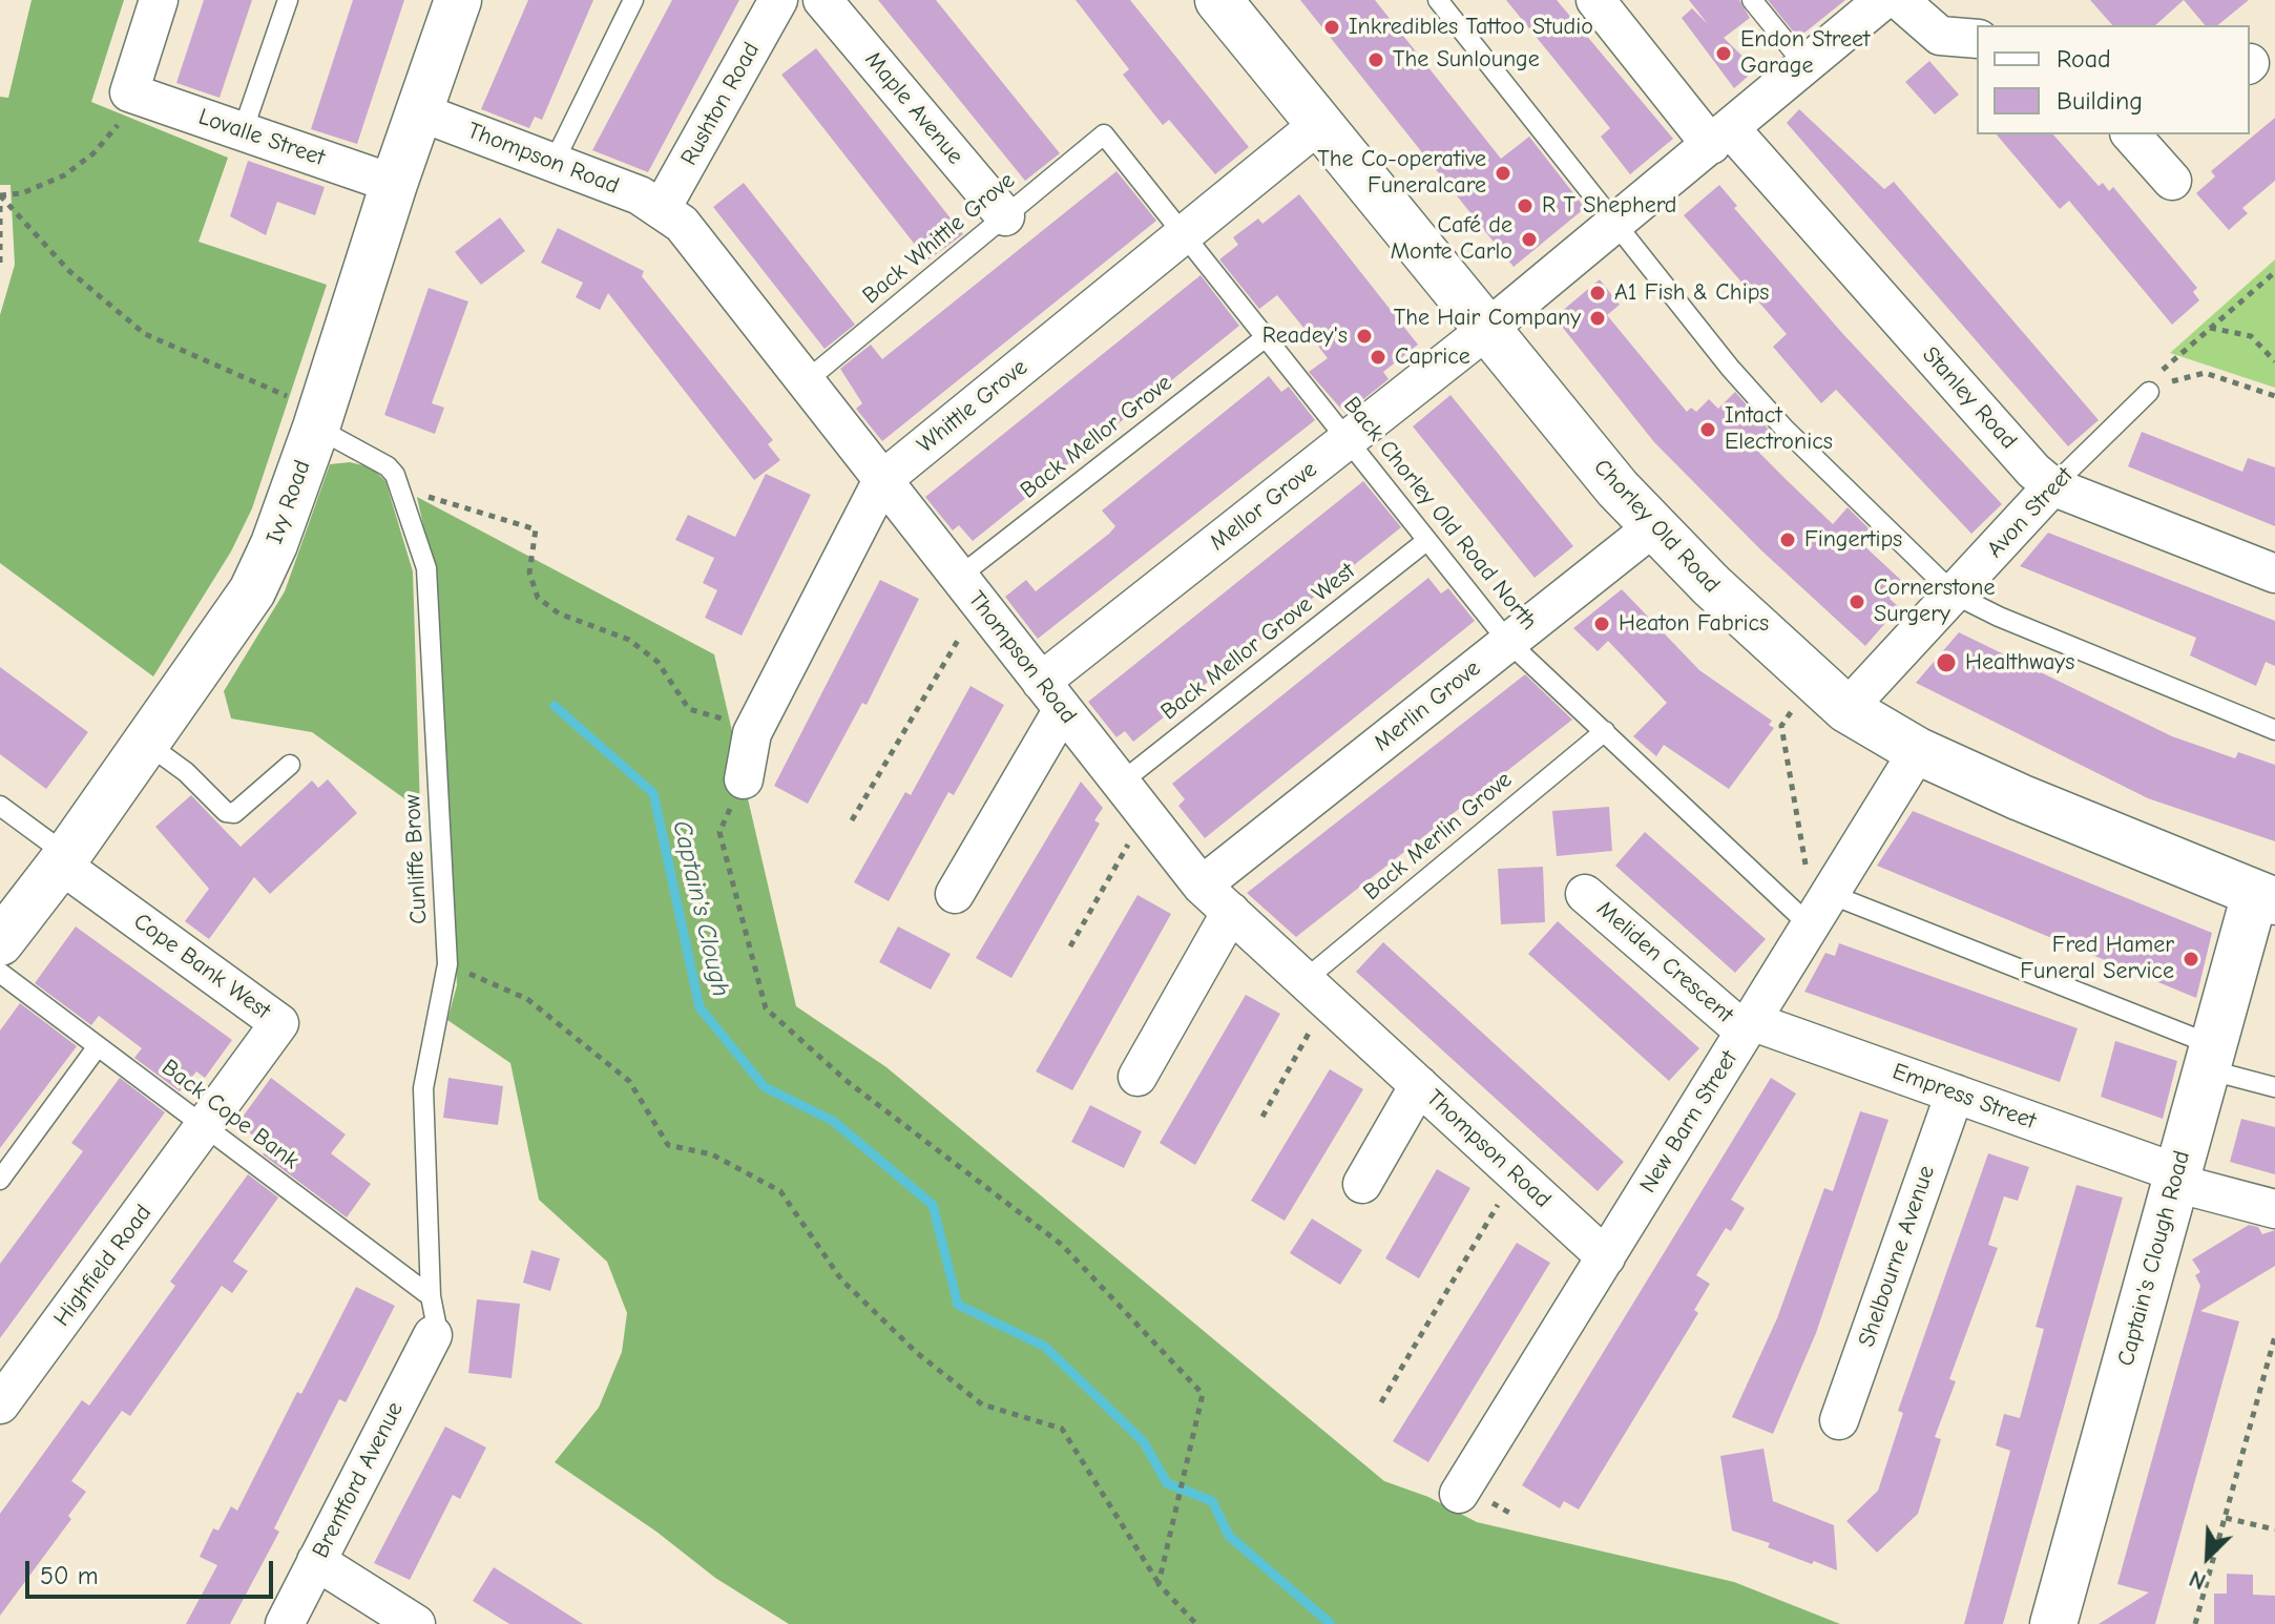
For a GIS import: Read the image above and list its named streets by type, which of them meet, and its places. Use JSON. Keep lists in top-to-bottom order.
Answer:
{
  "streets": {
    "street": [
      "Rushton Road",
      "Maple Avenue",
      "Lovalle Street",
      "Thompson Road",
      "Stanley Road",
      "Whittle Grove",
      "Ivy Road",
      "Mellor Grove",
      "Avon Street",
      "Chorley Old Road",
      "Merlin Grove",
      "Meliden Crescent",
      "Cope Bank West",
      "Empress Street",
      "New Barn Street",
      "Shelbourne Avenue",
      "Captain's Clough Road",
      "Highfield Road",
      "Brentford Avenue"
    ],
    "lane": [
      "Back Whittle Grove",
      "Back Mellor Grove",
      "Back Chorley Old Road North",
      "Back Mellor Grove West",
      "Back Merlin Grove",
      "Cunliffe Brow",
      "Back Cope Bank"
    ]
  },
  "crossings": [
    ["Rushton Road", "Thompson Road"],
    ["Maple Avenue", "Back Whittle Grove"],
    ["Lovalle Street", "Ivy Road"],
    ["Thompson Road", "Back Whittle Grove"],
    ["Thompson Road", "Whittle Grove"],
    ["Thompson Road", "Back Mellor Grove"],
    ["Thompson Road", "Ivy Road"],
    ["Thompson Road", "Mellor Grove"],
    ["Thompson Road", "Back Mellor Grove West"],
    ["Thompson Road", "Merlin Grove"],
    ["Thompson Road", "Back Merlin Grove"],
    ["Thompson Road", "New Barn Street"],
    ["Back Whittle Grove", "Back Chorley Old Road North"],
    ["Stanley Road", "Mellor Grove"],
    ["Stanley Road", "Avon Street"],
    ["Whittle Grove", "Back Chorley Old Road North"],
    ["Whittle Grove", "Chorley Old Road"],
    ["Back Mellor Grove", "Back Chorley Old Road North"],
    ["Ivy Road", "Cunliffe Brow"],
    ["Ivy Road", "Cope Bank West"],
    ["Mellor Grove", "Back Chorley Old Road North"],
    ["Mellor Grove", "Chorley Old Road"],
    ["Avon Street", "Chorley Old Road"],
    ["Back Chorley Old Road North", "Back Mellor Grove West"],
    ["Back Chorley Old Road North", "Merlin Grove"],
    ["Back Chorley Old Road North", "Back Merlin Grove"],
    ["Back Chorley Old Road North", "New Barn Street"],
    ["Chorley Old Road", "Merlin Grove"],
    ["Chorley Old Road", "New Barn Street"],
    ["Chorley Old Road", "Captain's Clough Road"],
    ["Cunliffe Brow", "Back Cope Bank"],
    ["Cunliffe Brow", "Brentford Avenue"],
    ["Meliden Crescent", "Empress Street"],
    ["Meliden Crescent", "New Barn Street"],
    ["Cope Bank West", "Back Cope Bank"],
    ["Cope Bank West", "Highfield Road"],
    ["Empress Street", "New Barn Street"],
    ["Empress Street", "Shelbourne Avenue"],
    ["Empress Street", "Captain's Clough Road"],
    ["Back Cope Bank", "Highfield Road"]
  ],
  "water": ["Captain's Clough"],
  "places": [
    "Inkredibles Tattoo Studio",
    "Endon Street Garage",
    "The Sunlounge",
    "The Co-operative Funeralcare",
    "R T Shepherd",
    "Café de Monte Carlo",
    "A1 Fish & Chips",
    "The Hair Company",
    "Readey's",
    "Caprice",
    "Intact Electronics",
    "Fingertips",
    "Cornerstone Surgery",
    "Heaton Fabrics",
    "Healthways",
    "Fred Hamer Funeral Service"
  ],
  "legend": ["Road", "Building"],
  "scale_bar": "50 m",
  "north": "bottom left"
}
